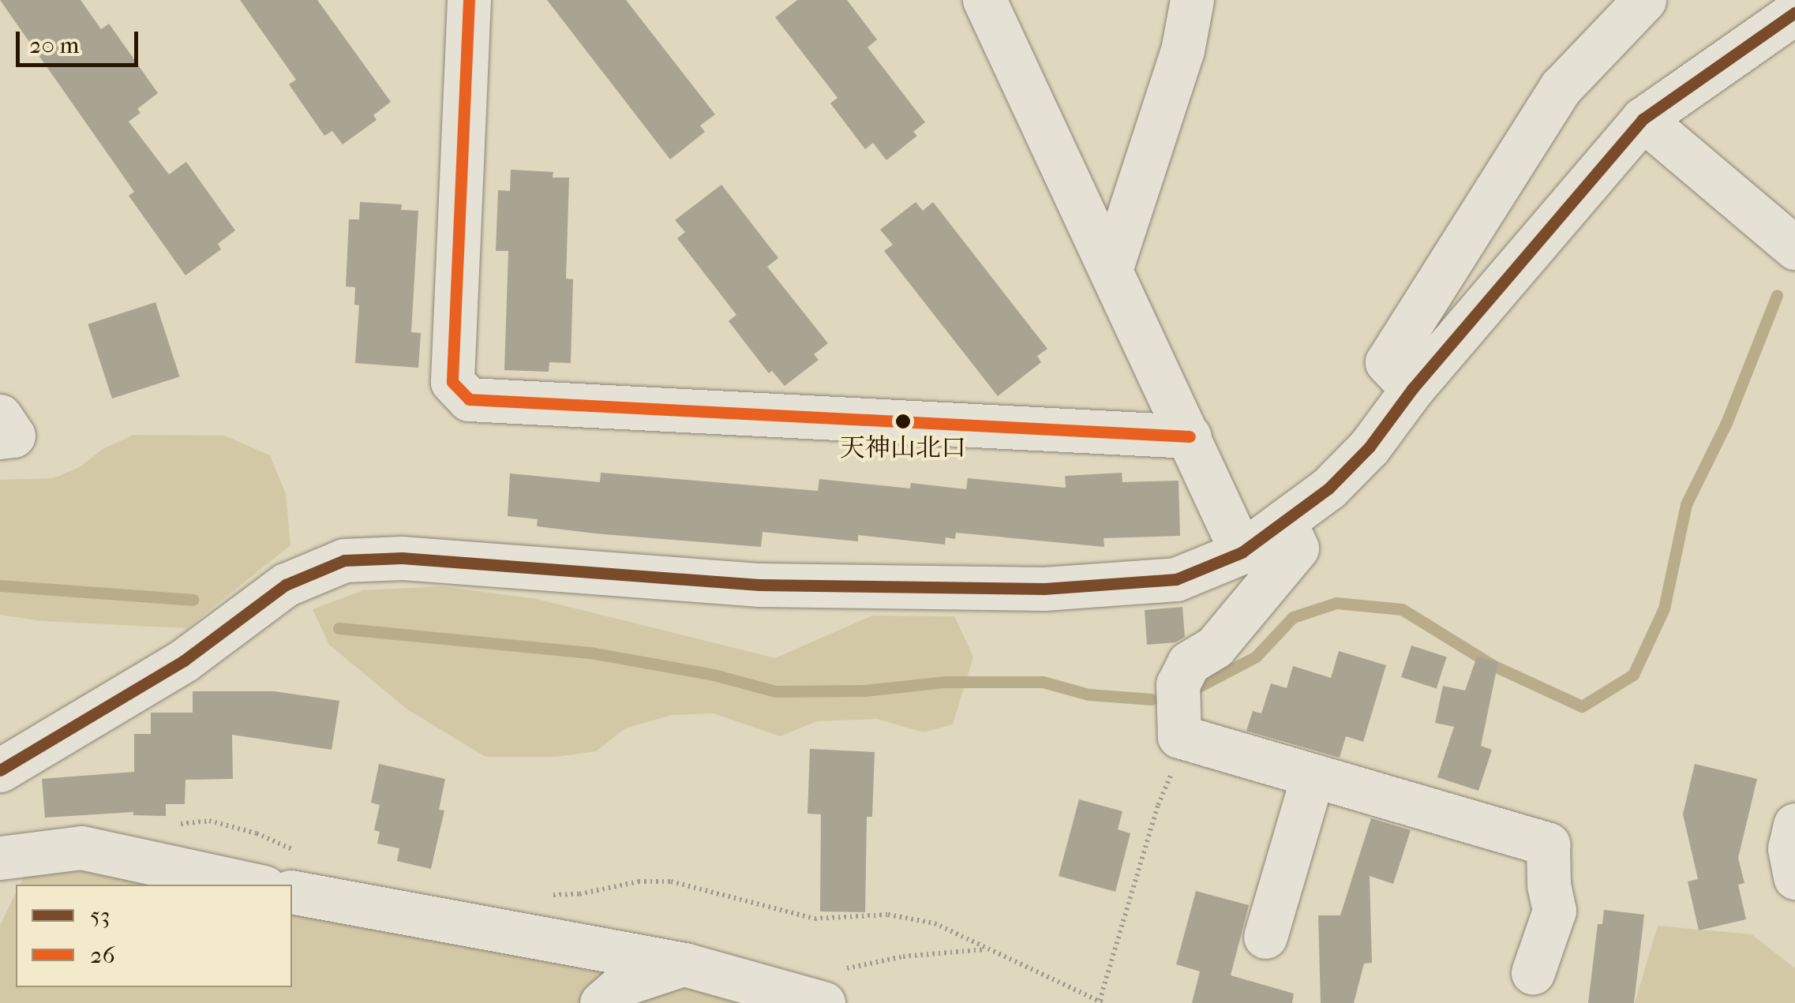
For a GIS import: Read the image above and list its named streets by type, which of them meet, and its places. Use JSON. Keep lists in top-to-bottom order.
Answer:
{
  "places": ["天神山北口"],
  "lines": ["transit line 26", "transit line 53"],
  "legend": ["53", "26"],
  "scale_bar": "20 m"
}
